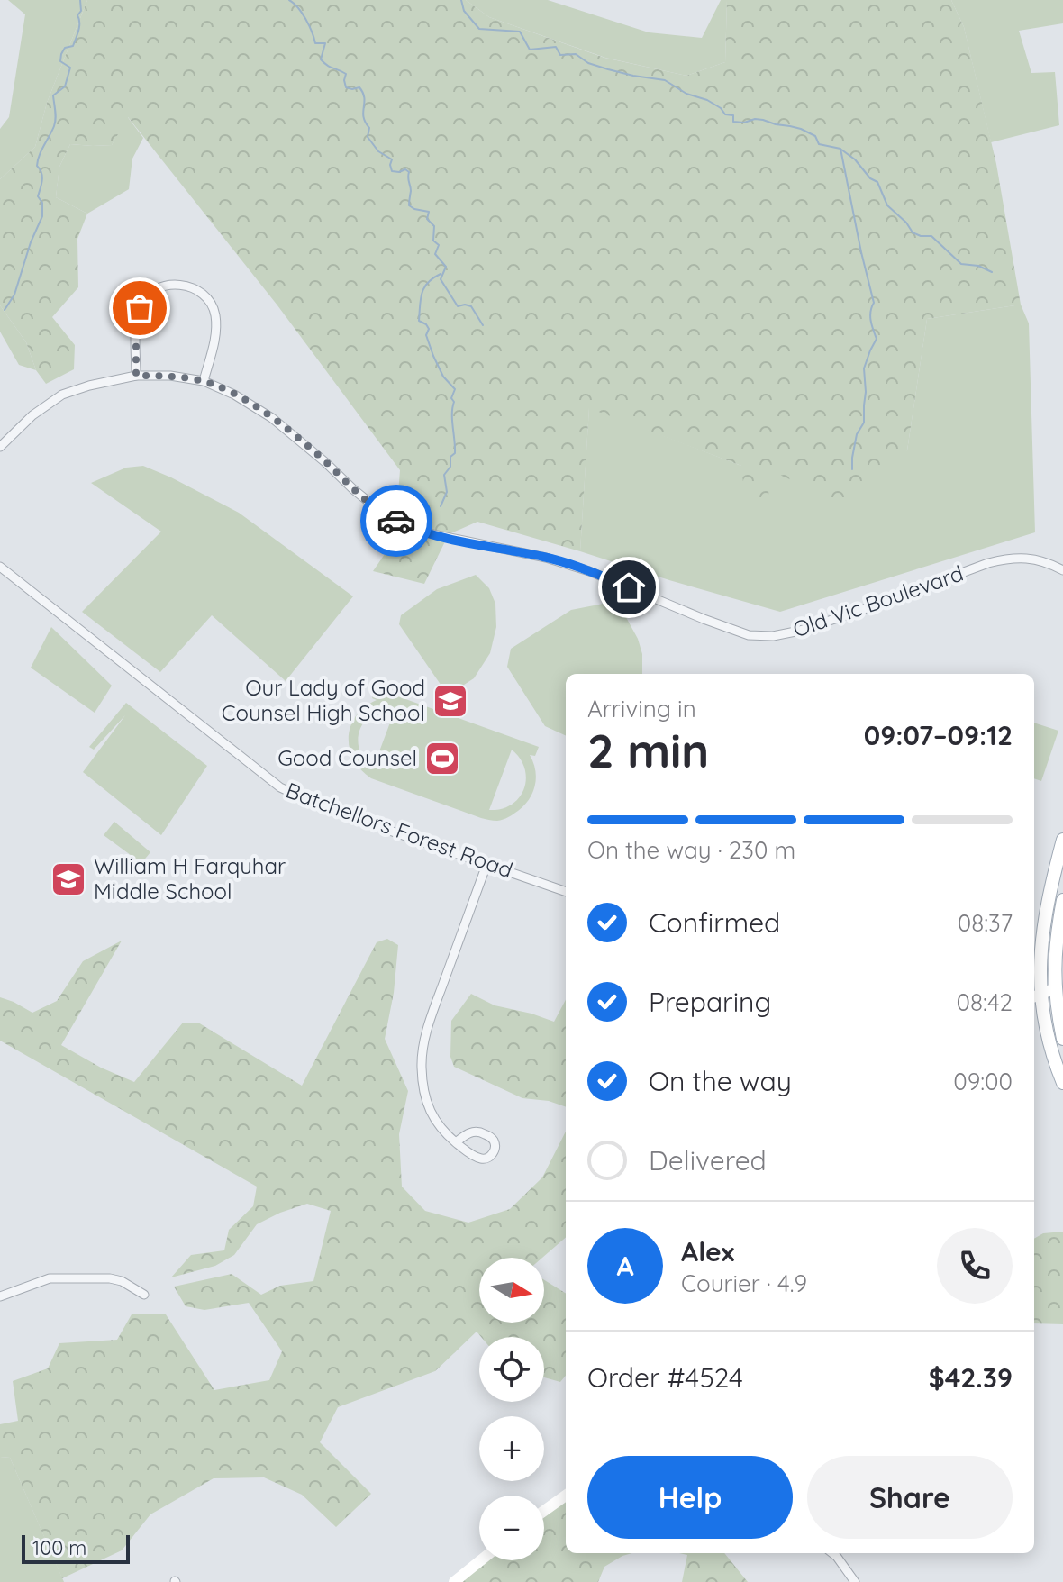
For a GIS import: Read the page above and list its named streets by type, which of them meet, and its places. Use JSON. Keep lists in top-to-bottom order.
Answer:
{
  "streets": {
    "street": ["Old Vic Boulevard", "Batchellors Forest Road"]
  },
  "places": {
    "school or university": ["Our Lady of Good Counsel High School", "William H Farquhar Middle School"],
    "sports": ["Good Counsel"]
  },
  "scale_bar": "100 m",
  "north": "right",
  "page": {
    "heading": ["2 min", "Arriving in", "09:07–09:12"],
    "panel": [
      "Alex",
      "Courier · 4.9",
      "Order #4524",
      "$42.39"
    ],
    "bar": "On the way · 230 m",
    "list": [
      ["Confirmed", "08:37"],
      ["Preparing", "08:42"],
      ["On the way", "09:00"],
      "Delivered"
    ],
    "round": "A",
    "map_buttons": ["+", "−"],
    "buttons": ["Help", "Share"],
    "scale": "100 m"
  }
}
